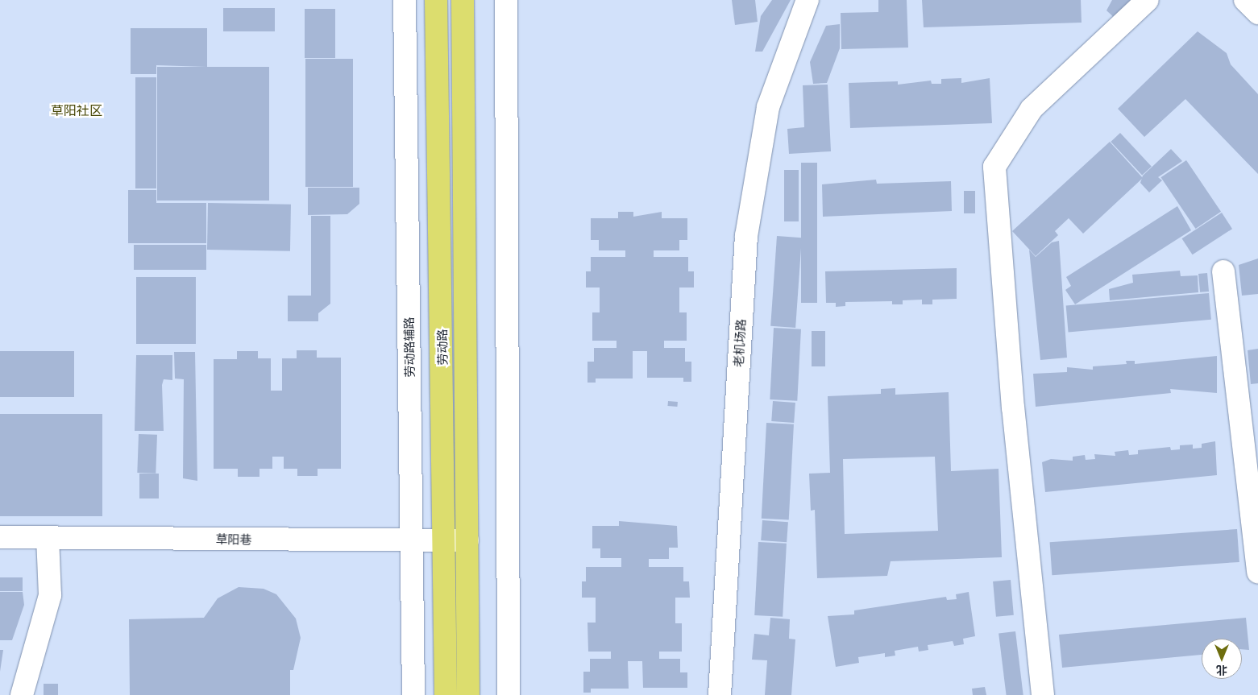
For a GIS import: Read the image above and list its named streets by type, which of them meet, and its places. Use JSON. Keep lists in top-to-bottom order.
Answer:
{
  "streets": {
    "main road": ["劳动路"],
    "street": ["老机场路", "劳动路辅路", "草阳巷"]
  },
  "crossings": [
    ["劳动路辅路", "草阳巷"],
    ["劳动路", "草阳巷"]
  ],
  "districts": ["草阳社区"],
  "north": "bottom"
}
